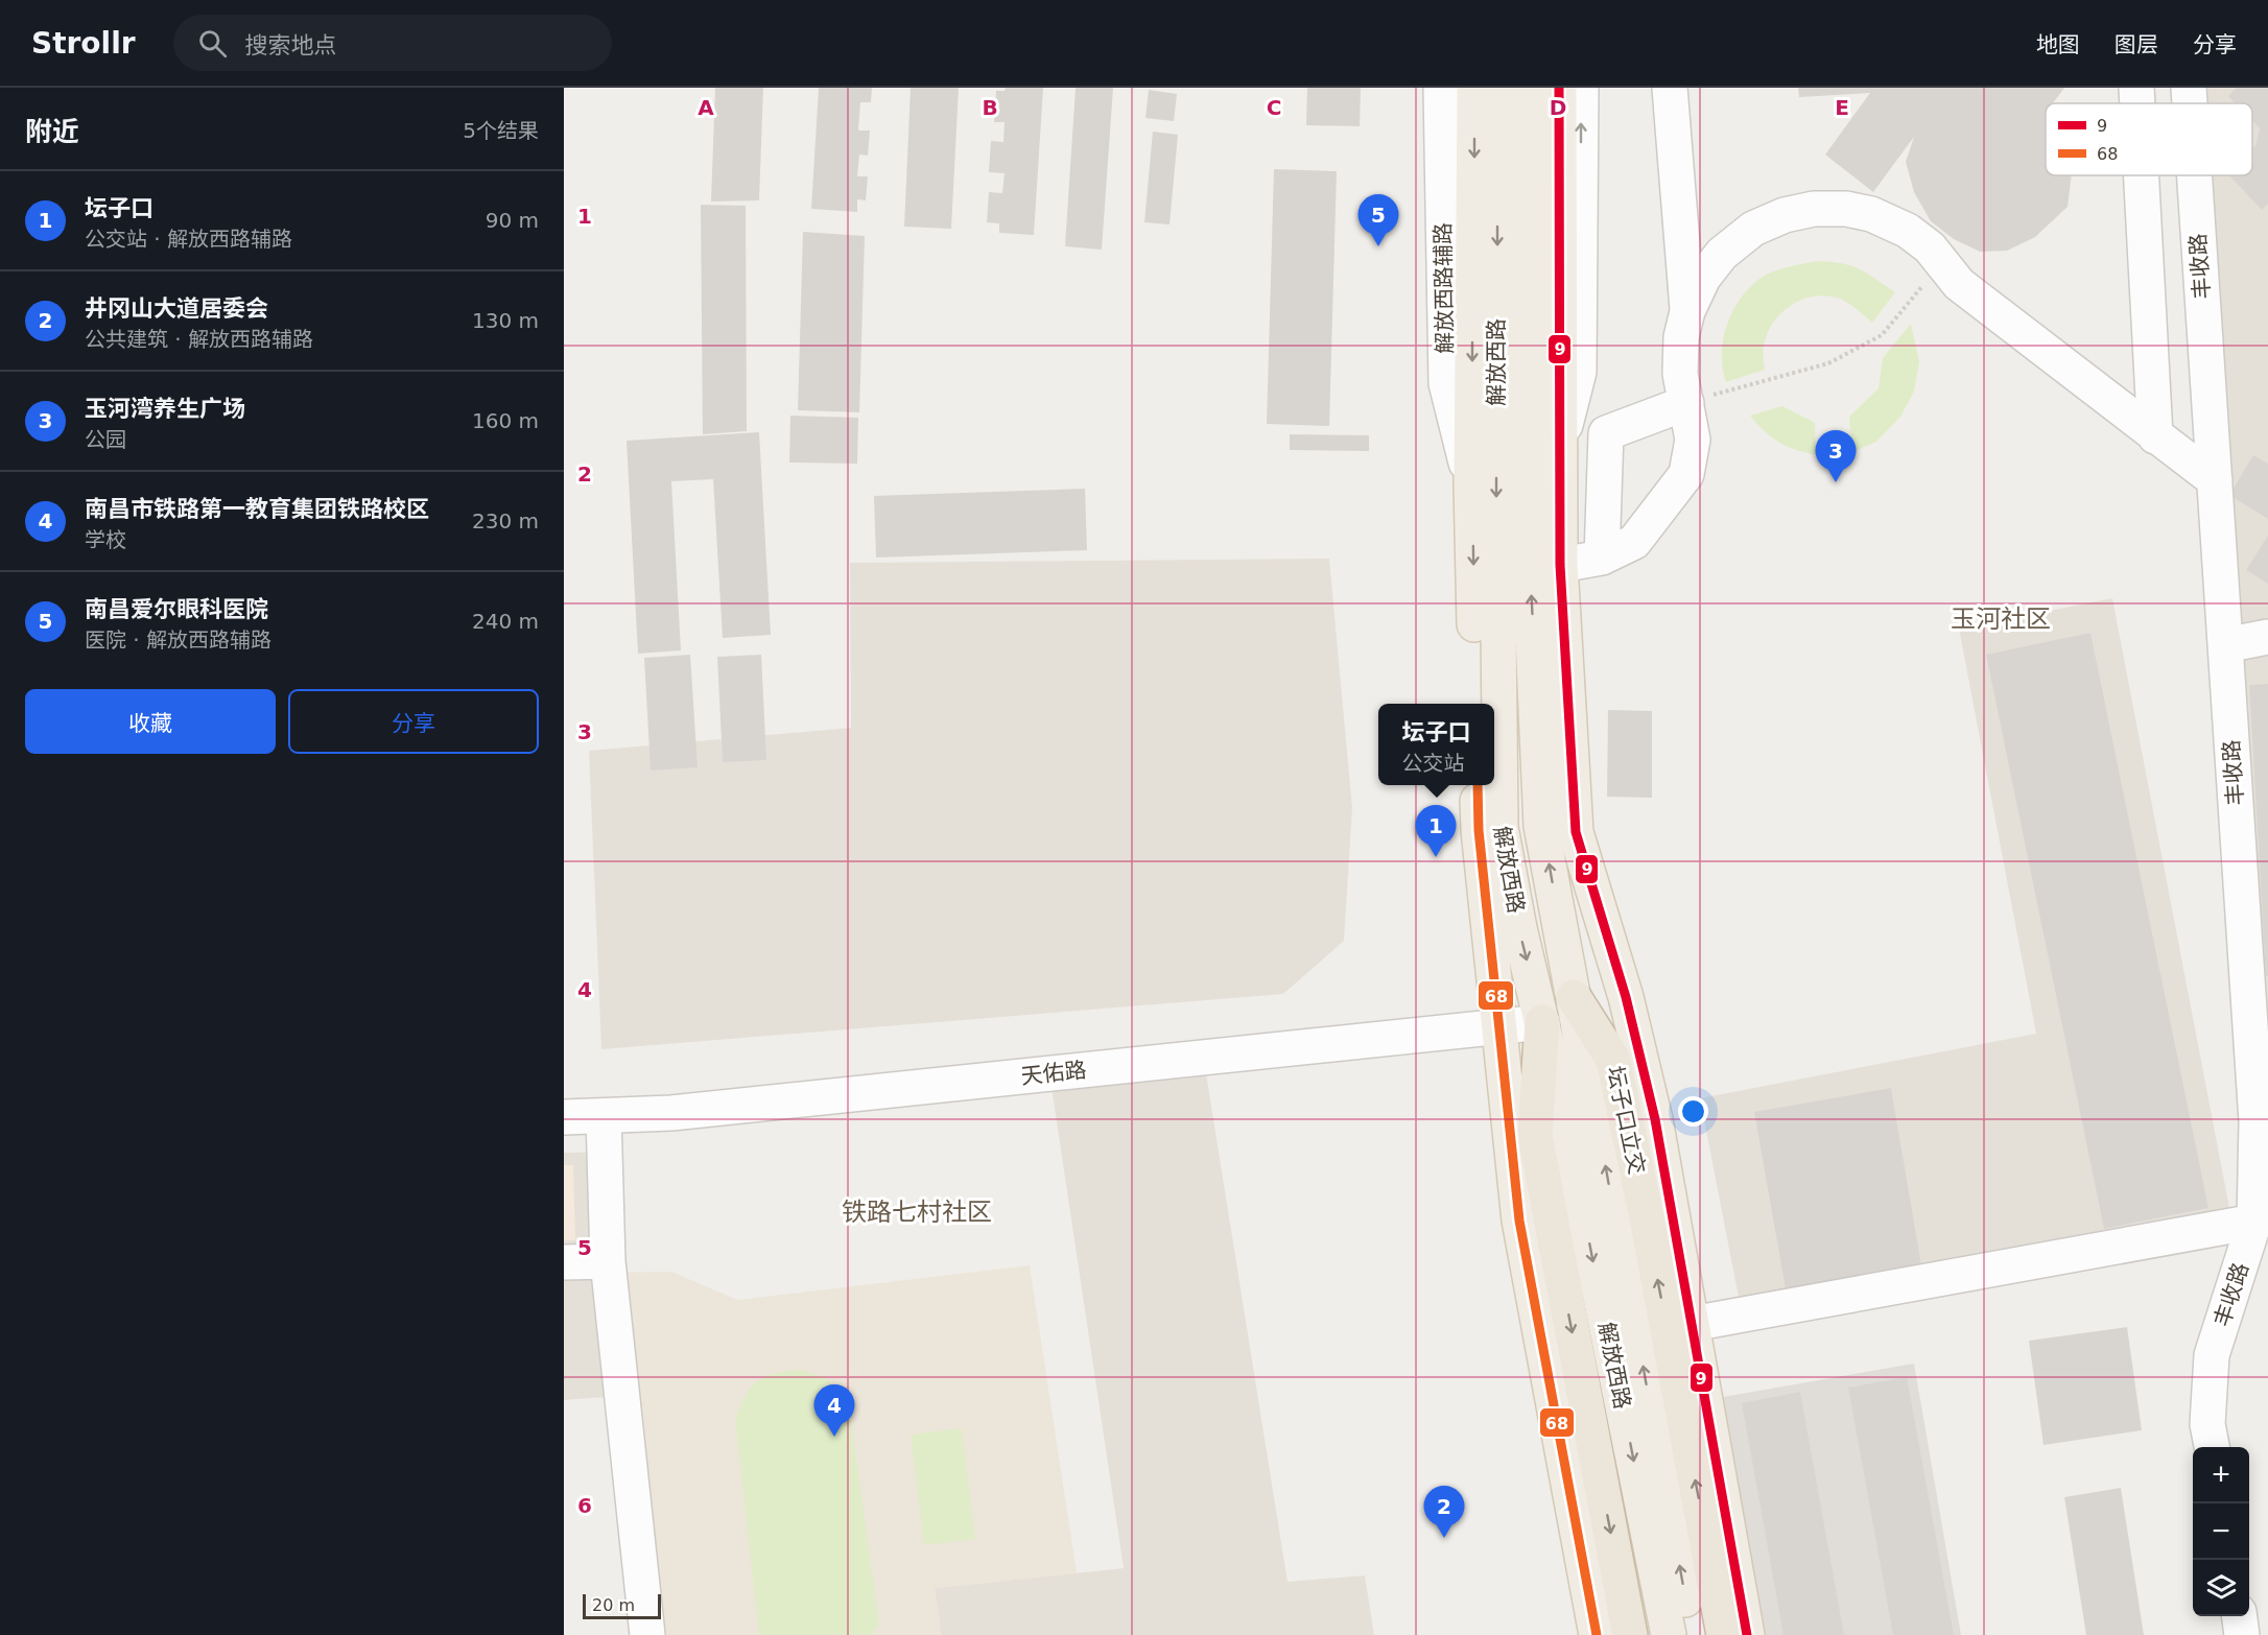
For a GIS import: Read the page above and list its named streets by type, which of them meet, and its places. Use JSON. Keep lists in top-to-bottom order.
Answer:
{
  "streets": {
    "highway": ["坛子口立交"],
    "main road": ["解放西路辅路", "解放西路"],
    "street": ["丰收路", "天佑路"]
  },
  "crossings": [
    ["解放西路辅路", "解放西路"],
    ["解放西路", "天佑路"],
    ["解放西路", "坛子口立交"]
  ],
  "districts": ["玉河社区", "铁路七村社区"],
  "lines": ["transit line 9", "transit line 68"],
  "legend": ["9", "68"],
  "scale_bar": "20 m",
  "page": {
    "header": "Strollr",
    "search": "搜索地点",
    "nav": ["地图", "图层", "分享"],
    "heading": ["附近", "5个结果"],
    "list": [
      {
        "mark": "1",
        "name": "坛子口",
        "note": "公交站 · 解放西路辅路",
        "value": "90 m"
      },
      {
        "mark": "2",
        "name": "井冈山大道居委会",
        "note": "公共建筑 · 解放西路辅路",
        "value": "130 m"
      },
      {
        "mark": "3",
        "name": "玉河湾养生广场",
        "note": "公园",
        "value": "160 m"
      },
      {
        "mark": "4",
        "name": "南昌市铁路第一教育集团铁路校区",
        "note": "学校",
        "value": "230 m"
      },
      {
        "mark": "5",
        "name": "南昌爱尔眼科医院",
        "note": "医院 · 解放西路辅路",
        "value": "240 m"
      }
    ],
    "pins": [
      "5",
      "3",
      "1",
      "4",
      "2"
    ],
    "buttons": ["收藏", "分享"],
    "popup": ["坛子口", "公交站"],
    "map_buttons": ["+", "−"],
    "scale": "20 m"
  },
  "grid": {
    "columns": [
      "A",
      "B",
      "C",
      "D",
      "E"
    ],
    "rows": [
      "1",
      "2",
      "3",
      "4",
      "5",
      "6"
    ]
  }
}
